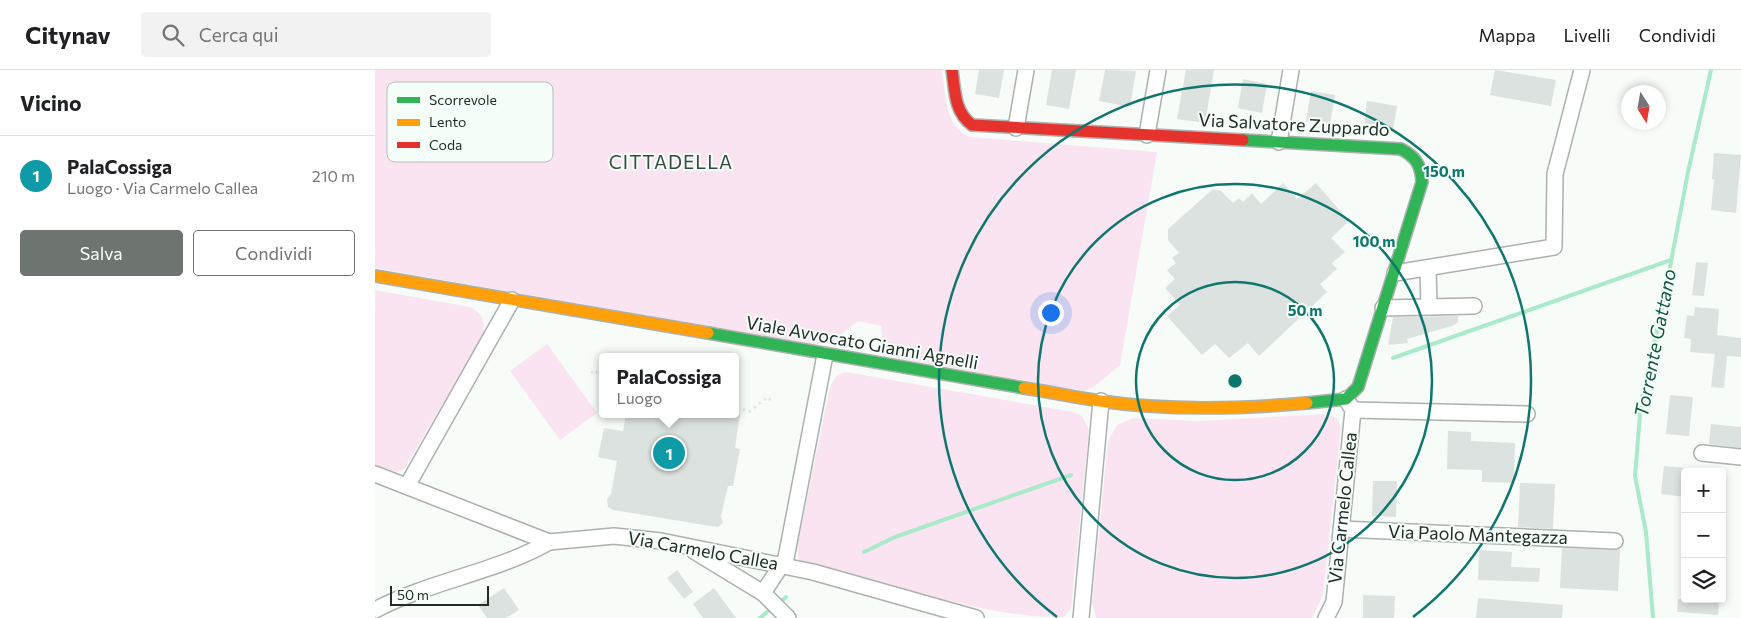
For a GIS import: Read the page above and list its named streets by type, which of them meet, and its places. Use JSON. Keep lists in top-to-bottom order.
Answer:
{
  "streets": {
    "street": [
      "Via Salvatore Zuppardo",
      "Viale Avvocato Gianni Agnelli",
      "Via Carmelo Callea",
      "Via Paolo Mantegazza"
    ]
  },
  "crossings": [
    ["Via Salvatore Zuppardo", "Viale Avvocato Gianni Agnelli"],
    ["Via Salvatore Zuppardo", "Via Carmelo Callea"],
    ["Viale Avvocato Gianni Agnelli", "Via Carmelo Callea"],
    ["Via Carmelo Callea", "Via Paolo Mantegazza"]
  ],
  "districts": ["CITTADELLA"],
  "water": ["Torrente Gattano"],
  "legend": ["Scorrevole", "Lento", "Coda"],
  "scale_bar": "50 m",
  "north": "bottom",
  "page": {
    "header": "Citynav",
    "search": "Cerca qui",
    "nav": ["Mappa", "Livelli", "Condividi"],
    "heading": "Vicino",
    "list": [
      {
        "mark": "1",
        "name": "PalaCossiga",
        "note": "Luogo · Via Carmelo Callea",
        "value": "210 m"
      }
    ],
    "buttons": ["Salva", "Condividi"],
    "popup": ["PalaCossiga", "Luogo"],
    "pins": "1",
    "map_buttons": ["+", "−"],
    "scale": "50 m"
  },
  "rings": ["150 m", "100 m", "50 m"]
}
